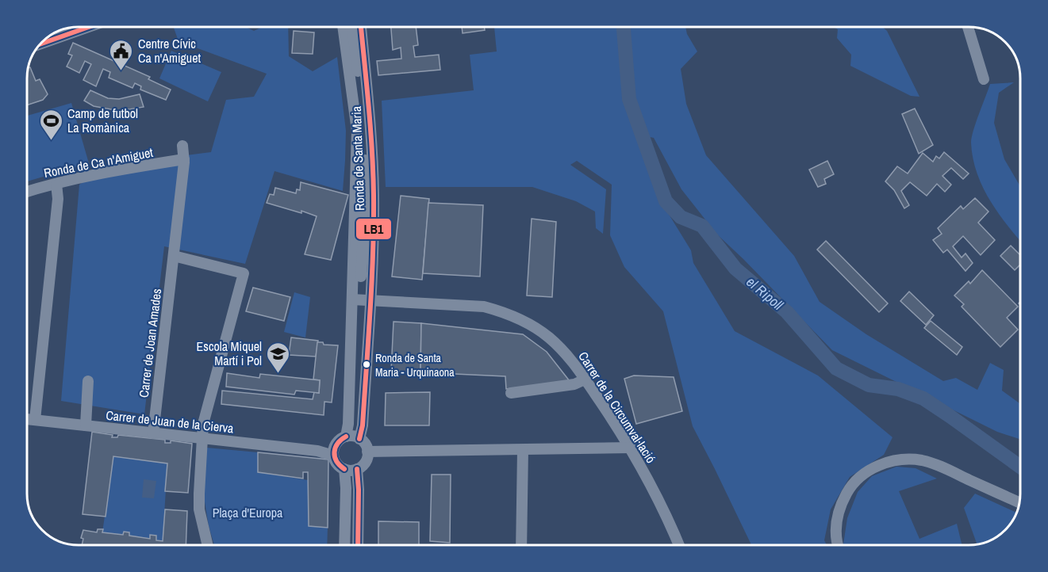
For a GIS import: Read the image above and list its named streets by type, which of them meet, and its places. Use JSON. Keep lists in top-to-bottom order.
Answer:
{
  "streets": {
    "street": [
      "Ronda de Santa Maria",
      "Ronda de Ca n'Amiguet",
      "Carrer de Joan Amades",
      "Carrer de la Circumval·lació",
      "Carrer de Juan de la Cierva"
    ]
  },
  "crossings": [
    ["Ronda de Santa Maria", "Carrer de la Circumval·lació"],
    ["Ronda de Santa Maria", "Carrer de Juan de la Cierva"],
    ["Ronda de Ca n'Amiguet", "Carrer de Joan Amades"],
    ["Carrer de Joan Amades", "Carrer de Juan de la Cierva"]
  ],
  "water": ["el Ripoll"],
  "parks": ["Plaça d'Europa"],
  "places": {
    "public building": ["Centre Cívic Ca n'Amiguet"],
    "sports": ["Camp de futbol La Romànica"],
    "other": ["Ronda de Santa Maria - Urquinaona"],
    "school or university": ["Escola Miquel Martí i Pol"]
  },
  "lines": ["transit line LB1"]
}
